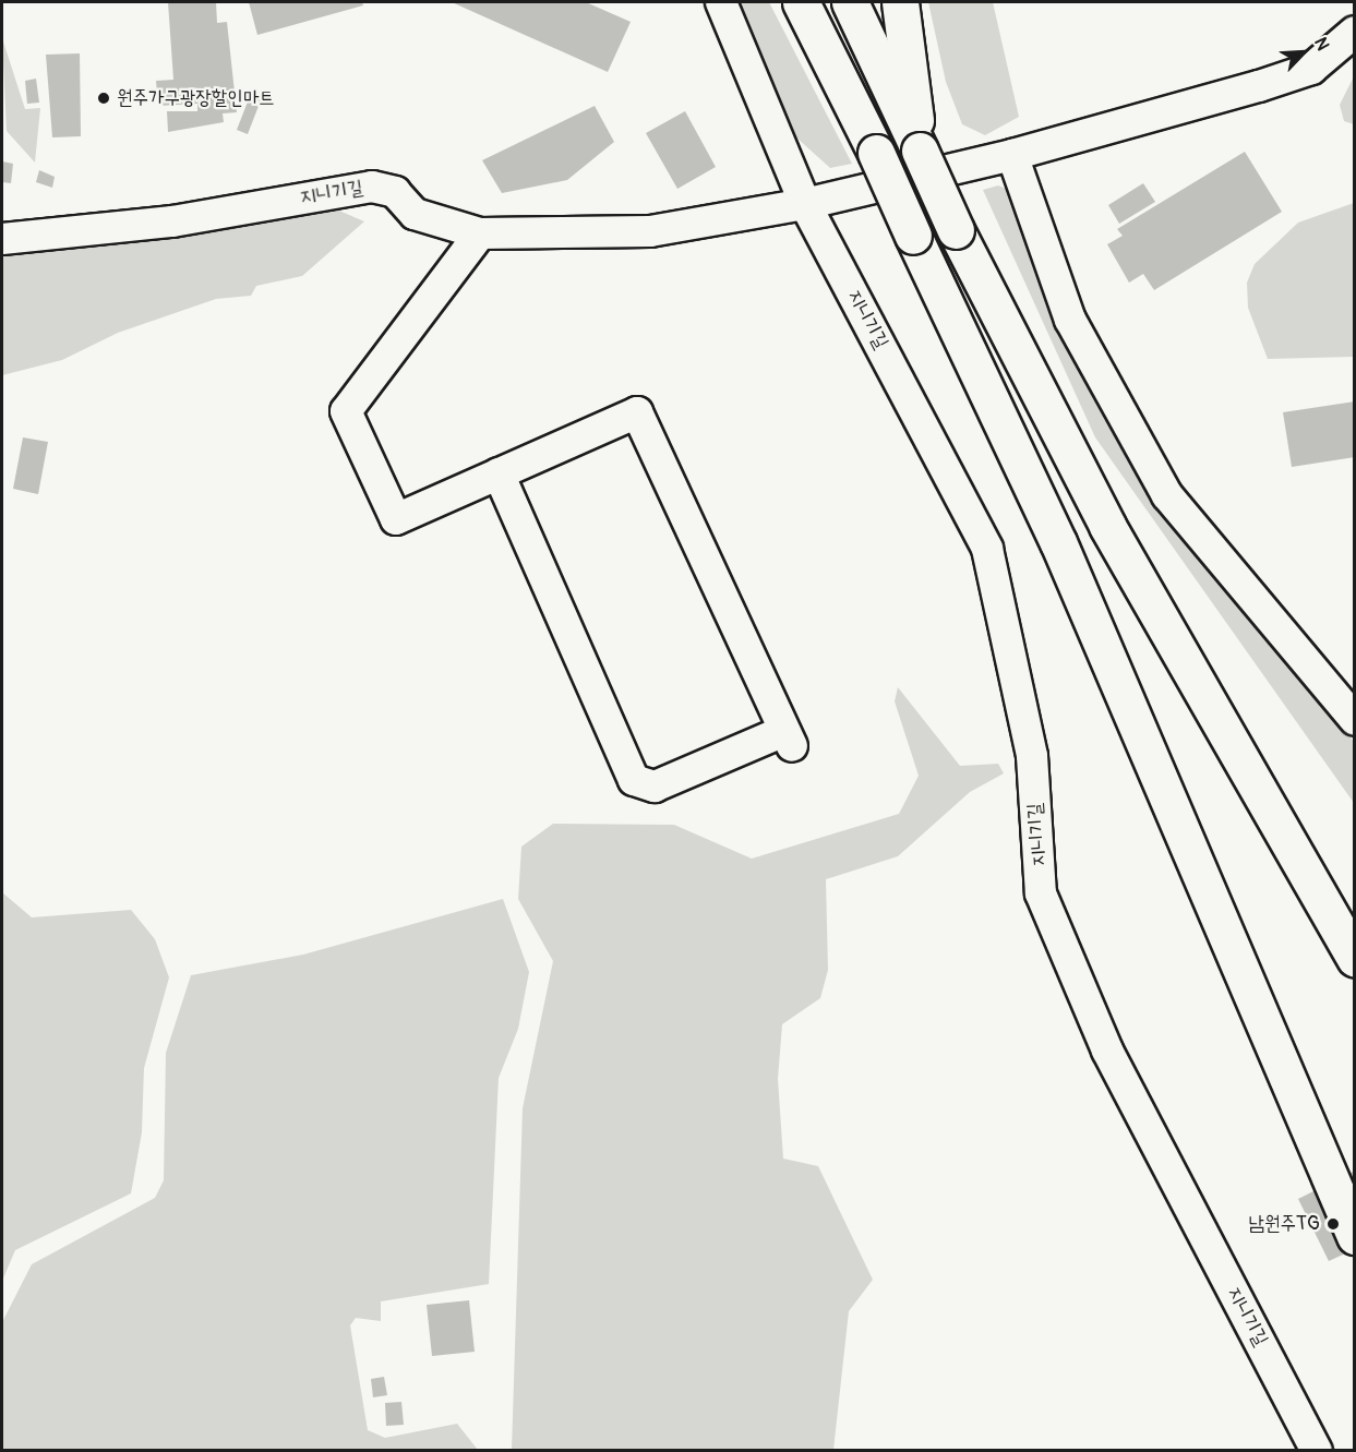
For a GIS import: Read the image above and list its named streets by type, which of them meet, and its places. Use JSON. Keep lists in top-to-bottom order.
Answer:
{
  "streets": {
    "street": ["지니기길"]
  },
  "places": ["원주가구광장할인마트", "남원주TG"],
  "north": "top right"
}
